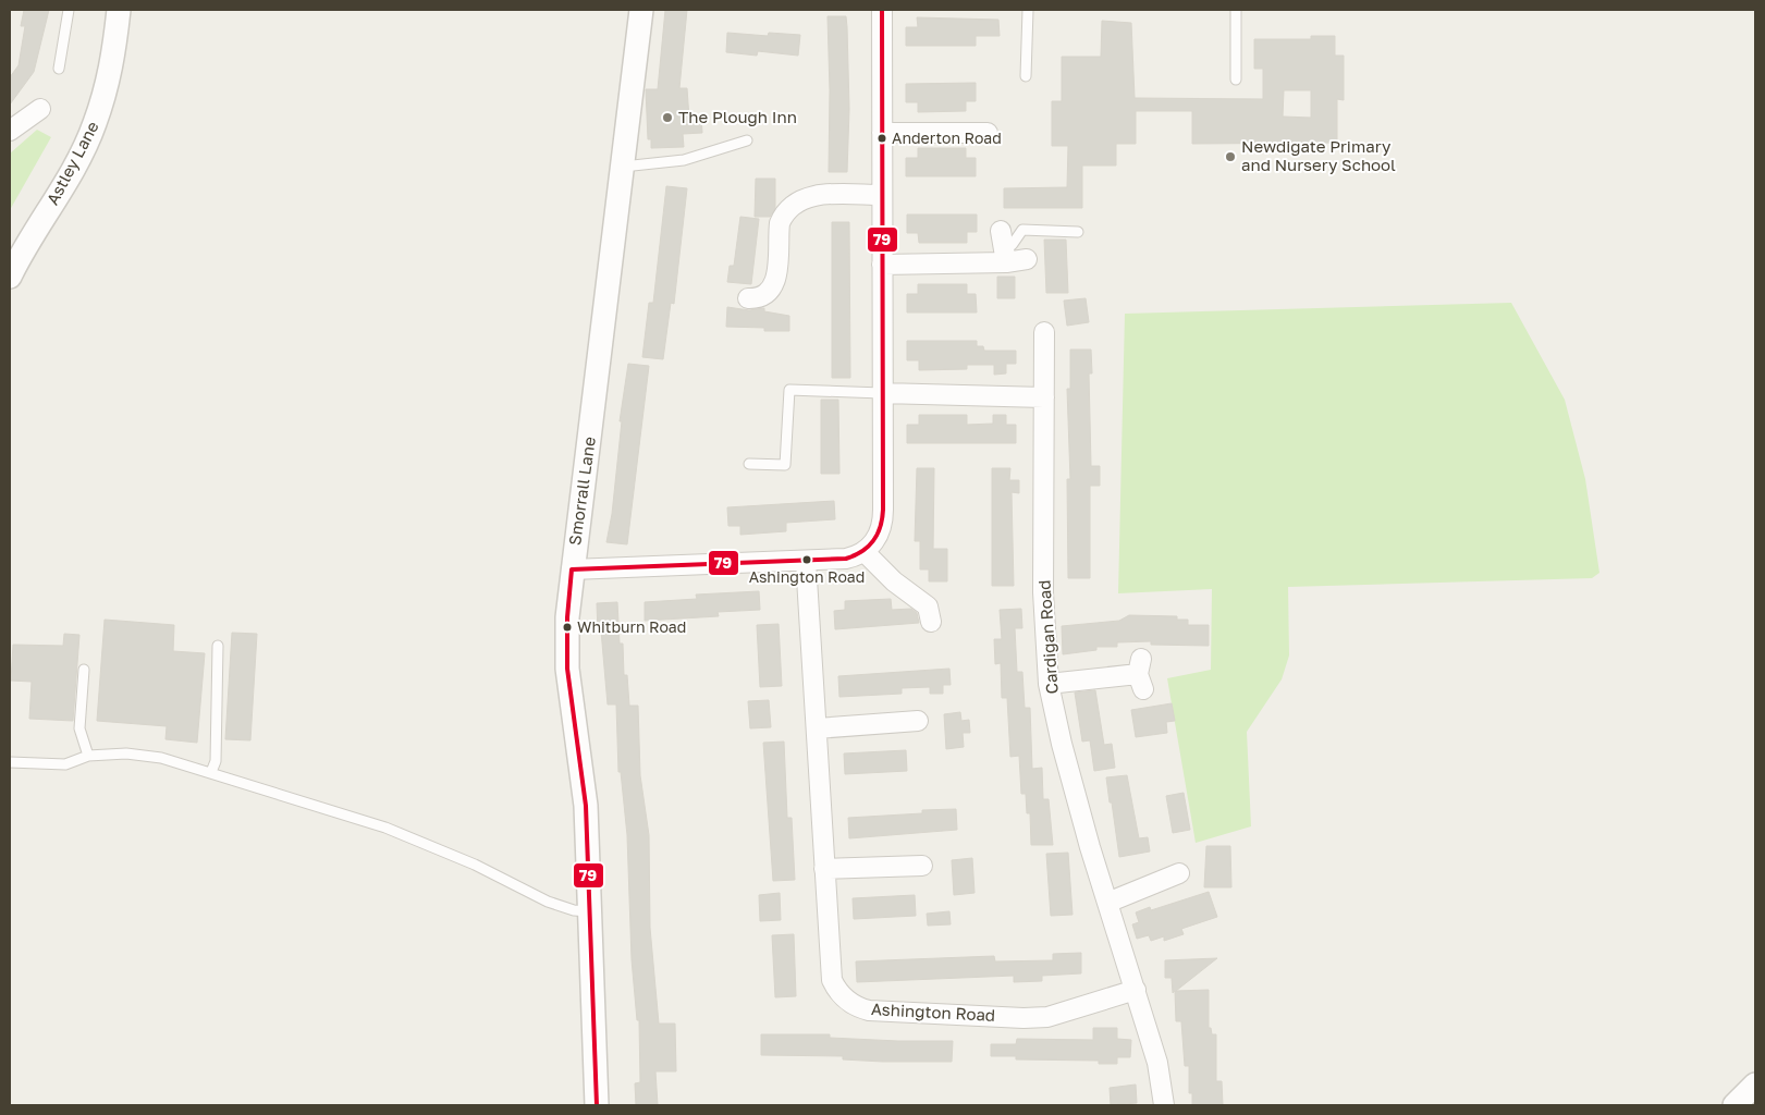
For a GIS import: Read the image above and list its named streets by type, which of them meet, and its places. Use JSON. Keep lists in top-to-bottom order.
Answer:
{
  "streets": {
    "street": [
      "Astley Lane",
      "Smorrall Lane",
      "Cardigan Road",
      "Ashington Road"
    ]
  },
  "crossings": [
    ["Cardigan Road", "Ashington Road"]
  ],
  "places": [
    "The Plough Inn",
    "Anderton Road",
    "Newdigate Primary and Nursery School",
    "Ashington Road",
    "Whitburn Road"
  ],
  "lines": ["transit line 79"]
}
